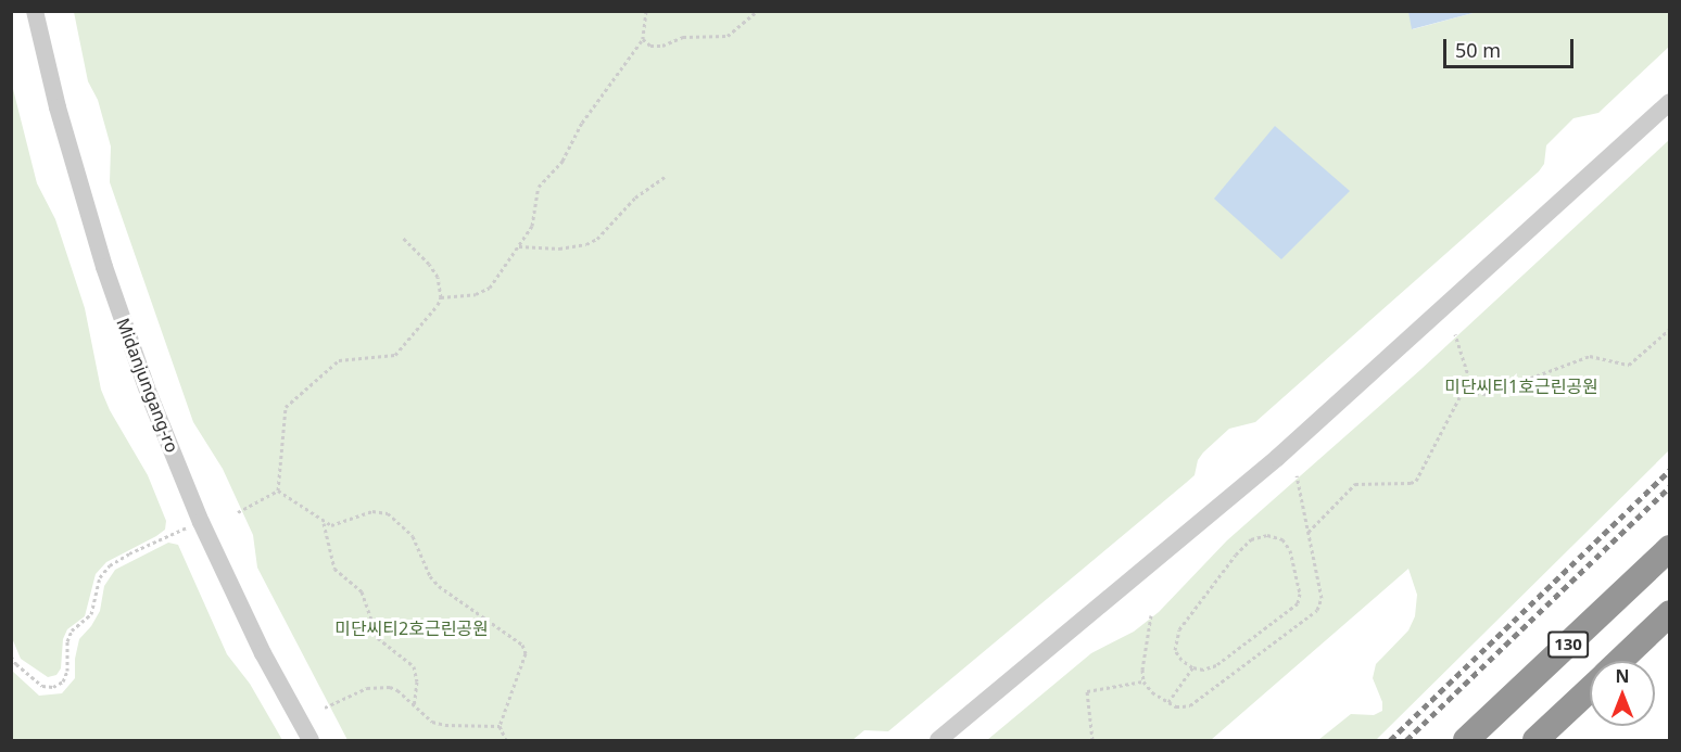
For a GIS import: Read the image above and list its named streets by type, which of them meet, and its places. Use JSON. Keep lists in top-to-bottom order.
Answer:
{
  "streets": {
    "highway": ["130"],
    "street": ["Midanjungang-ro"]
  },
  "parks": ["미단씨티1호근린공원", "미단씨티2호근린공원"],
  "scale_bar": "50 m",
  "north": "top"
}
